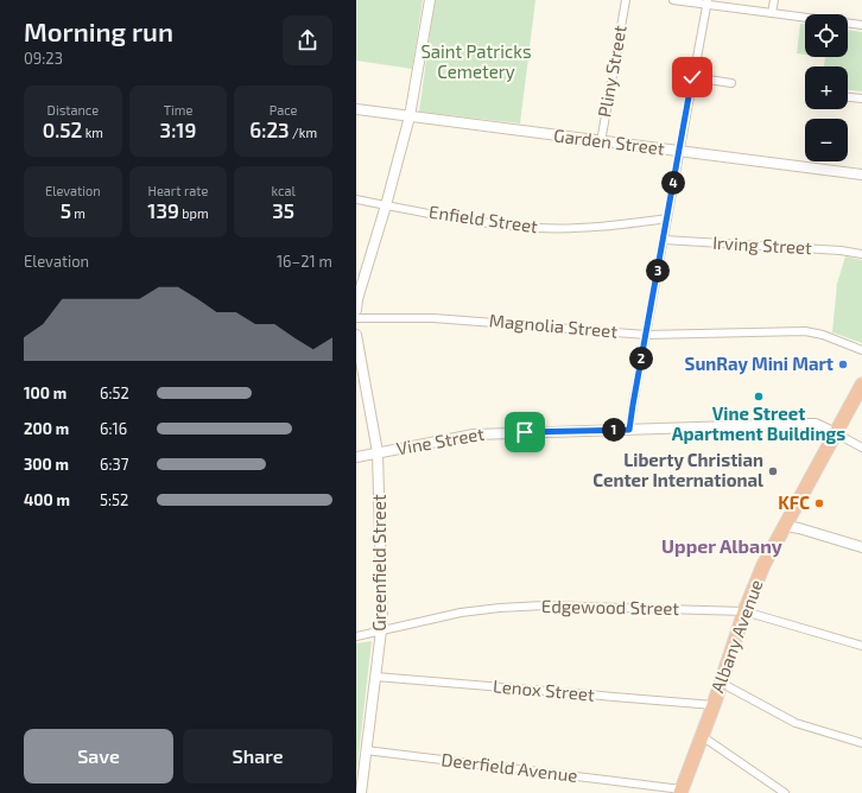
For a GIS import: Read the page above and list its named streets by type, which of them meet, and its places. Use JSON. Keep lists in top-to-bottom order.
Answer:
{
  "streets": {
    "highway": ["Albany Avenue"],
    "street": [
      "Pliny Street",
      "Garden Street",
      "Enfield Street",
      "Irving Street",
      "Magnolia Street",
      "Vine Street",
      "Greenfield Street",
      "Edgewood Street",
      "Lenox Street",
      "Deerfield Avenue"
    ]
  },
  "crossings": [
    ["Pliny Street", "Garden Street"],
    ["Vine Street", "Greenfield Street"],
    ["Vine Street", "Albany Avenue"],
    ["Greenfield Street", "Edgewood Street"],
    ["Greenfield Street", "Lenox Street"],
    ["Greenfield Street", "Deerfield Avenue"],
    ["Edgewood Street", "Albany Avenue"],
    ["Albany Avenue", "Lenox Street"],
    ["Albany Avenue", "Deerfield Avenue"]
  ],
  "districts": ["Upper Albany"],
  "parks": ["Saint Patricks Cemetery"],
  "places": [
    "SunRay Mini Mart",
    "Vine Street Apartment Buildings",
    "Liberty Christian Center International",
    "KFC"
  ],
  "page": {
    "heading": ["Morning run", "09:23"],
    "map_buttons": ["+", "−"],
    "stats": [
      ["Distance", "0.52 km"],
      ["Time", "3:19"],
      ["Pace", "6:23 /km"],
      ["Elevation", "5 m"],
      ["Heart rate", "139 bpm"],
      ["kcal", "35"]
    ],
    "pins": [
      "4",
      "3",
      "2",
      "1"
    ],
    "chart": ["Elevation", "16–21 m"],
    "list": [
      {
        "name": "100 m",
        "note": "6:52"
      },
      {
        "name": "200 m",
        "note": "6:16"
      },
      {
        "name": "300 m",
        "note": "6:37"
      },
      {
        "name": "400 m",
        "note": "5:52"
      }
    ],
    "buttons": ["Save", "Share"]
  }
}
